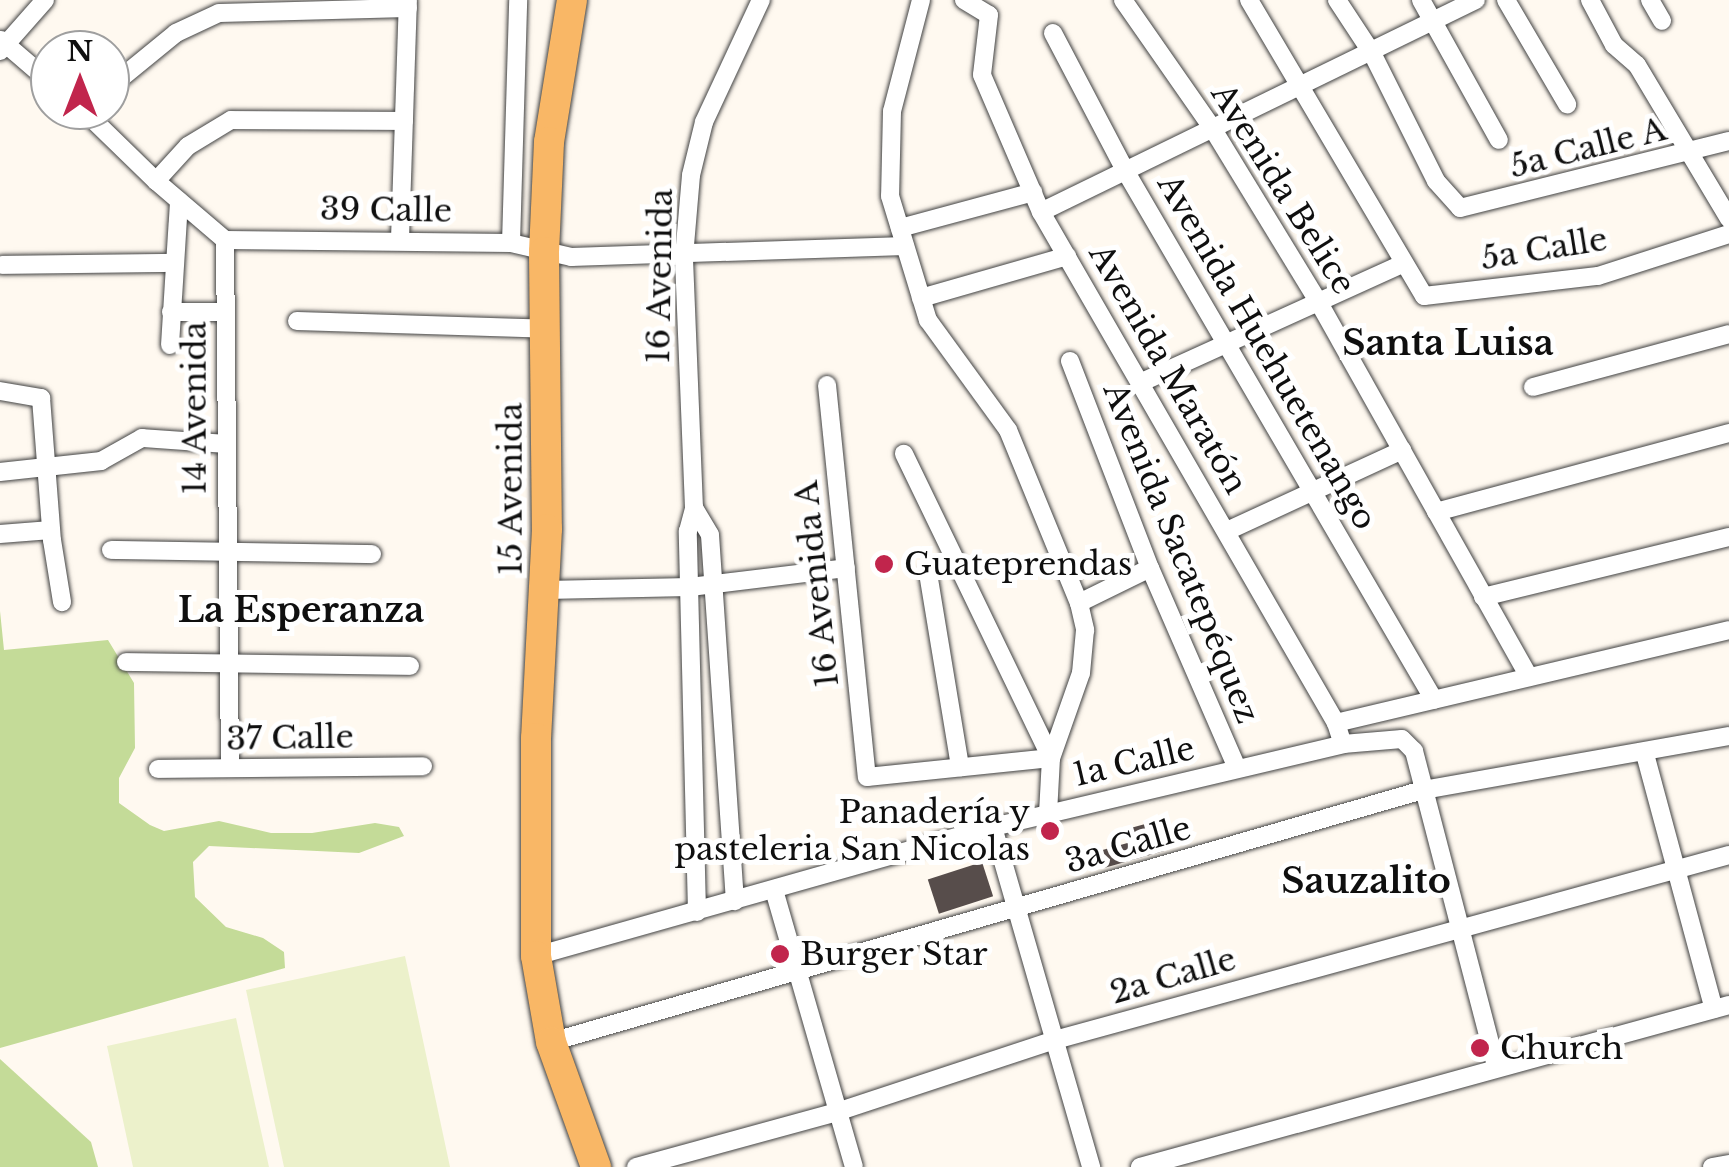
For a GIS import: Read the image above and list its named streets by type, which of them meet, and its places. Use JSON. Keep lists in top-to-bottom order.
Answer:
{
  "streets": {
    "main road": ["15 Avenida"],
    "street": [
      "5a Calle A",
      "Avenida Belice",
      "39 Calle",
      "5a Calle",
      "16 Avenida",
      "Avenida Huehuetenango",
      "Avenida Maratón",
      "14 Avenida",
      "Avenida Sacatepéquez",
      "16 Avenida A",
      "37 Calle",
      "1a Calle",
      "3a Calle",
      "2a Calle"
    ]
  },
  "crossings": [
    ["39 Calle", "14 Avenida"],
    ["39 Calle", "15 Avenida"],
    ["16 Avenida", "1a Calle"],
    ["Avenida Maratón", "1a Calle"],
    ["14 Avenida", "37 Calle"],
    ["15 Avenida", "1a Calle"],
    ["Avenida Sacatepéquez", "1a Calle"],
    ["1a Calle", "3a Calle"]
  ],
  "districts": ["Santa Luisa", "La Esperanza", "Sauzalito"],
  "places": [
    "Guateprendas",
    "Panadería y pasteleria San Nicolas",
    "Burger Star",
    "Church"
  ],
  "north": "top"
}
